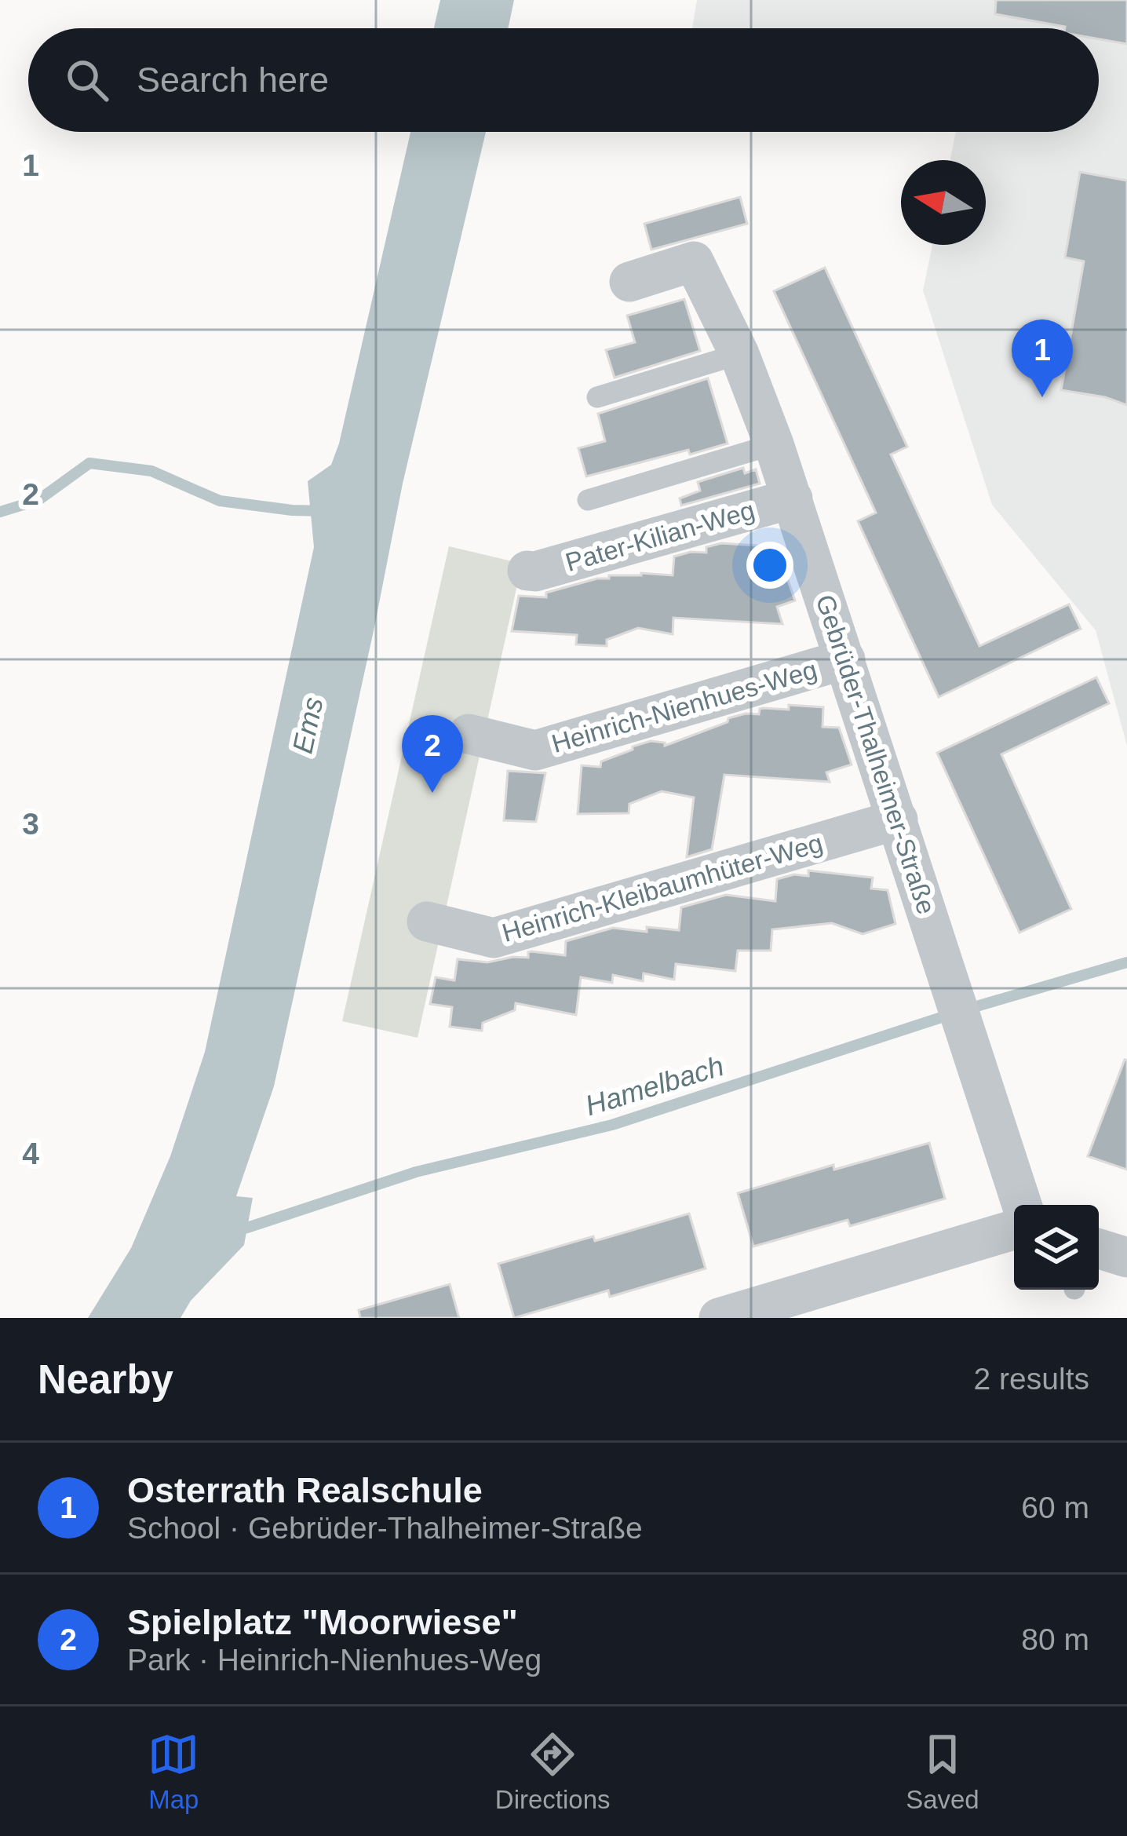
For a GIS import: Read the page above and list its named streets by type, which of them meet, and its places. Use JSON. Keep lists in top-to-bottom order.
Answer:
{
  "streets": {
    "street": [
      "Pater-Kilian-Weg",
      "Heinrich-Nienhues-Weg",
      "Gebrüder-Thalheimer-Straße",
      "Heinrich-Kleibaumhüter-Weg"
    ]
  },
  "crossings": [
    ["Pater-Kilian-Weg", "Gebrüder-Thalheimer-Straße"],
    ["Heinrich-Nienhues-Weg", "Gebrüder-Thalheimer-Straße"],
    ["Gebrüder-Thalheimer-Straße", "Heinrich-Kleibaumhüter-Weg"]
  ],
  "water": ["Ems", "Hamelbach"],
  "north": "left",
  "page": {
    "search": "Search here",
    "pins": ["1", "2"],
    "heading": ["Nearby", "2 results"],
    "list": [
      {
        "mark": "1",
        "name": "Osterrath Realschule",
        "note": "School · Gebrüder-Thalheimer-Straße",
        "value": "60 m"
      },
      {
        "mark": "2",
        "name": "Spielplatz \"Moorwiese\"",
        "note": "Park · Heinrich-Nienhues-Weg",
        "value": "80 m"
      }
    ],
    "nav": ["Map", "Directions", "Saved"]
  },
  "grid": {
    "rows": [
      "1",
      "2",
      "3",
      "4"
    ]
  }
}
